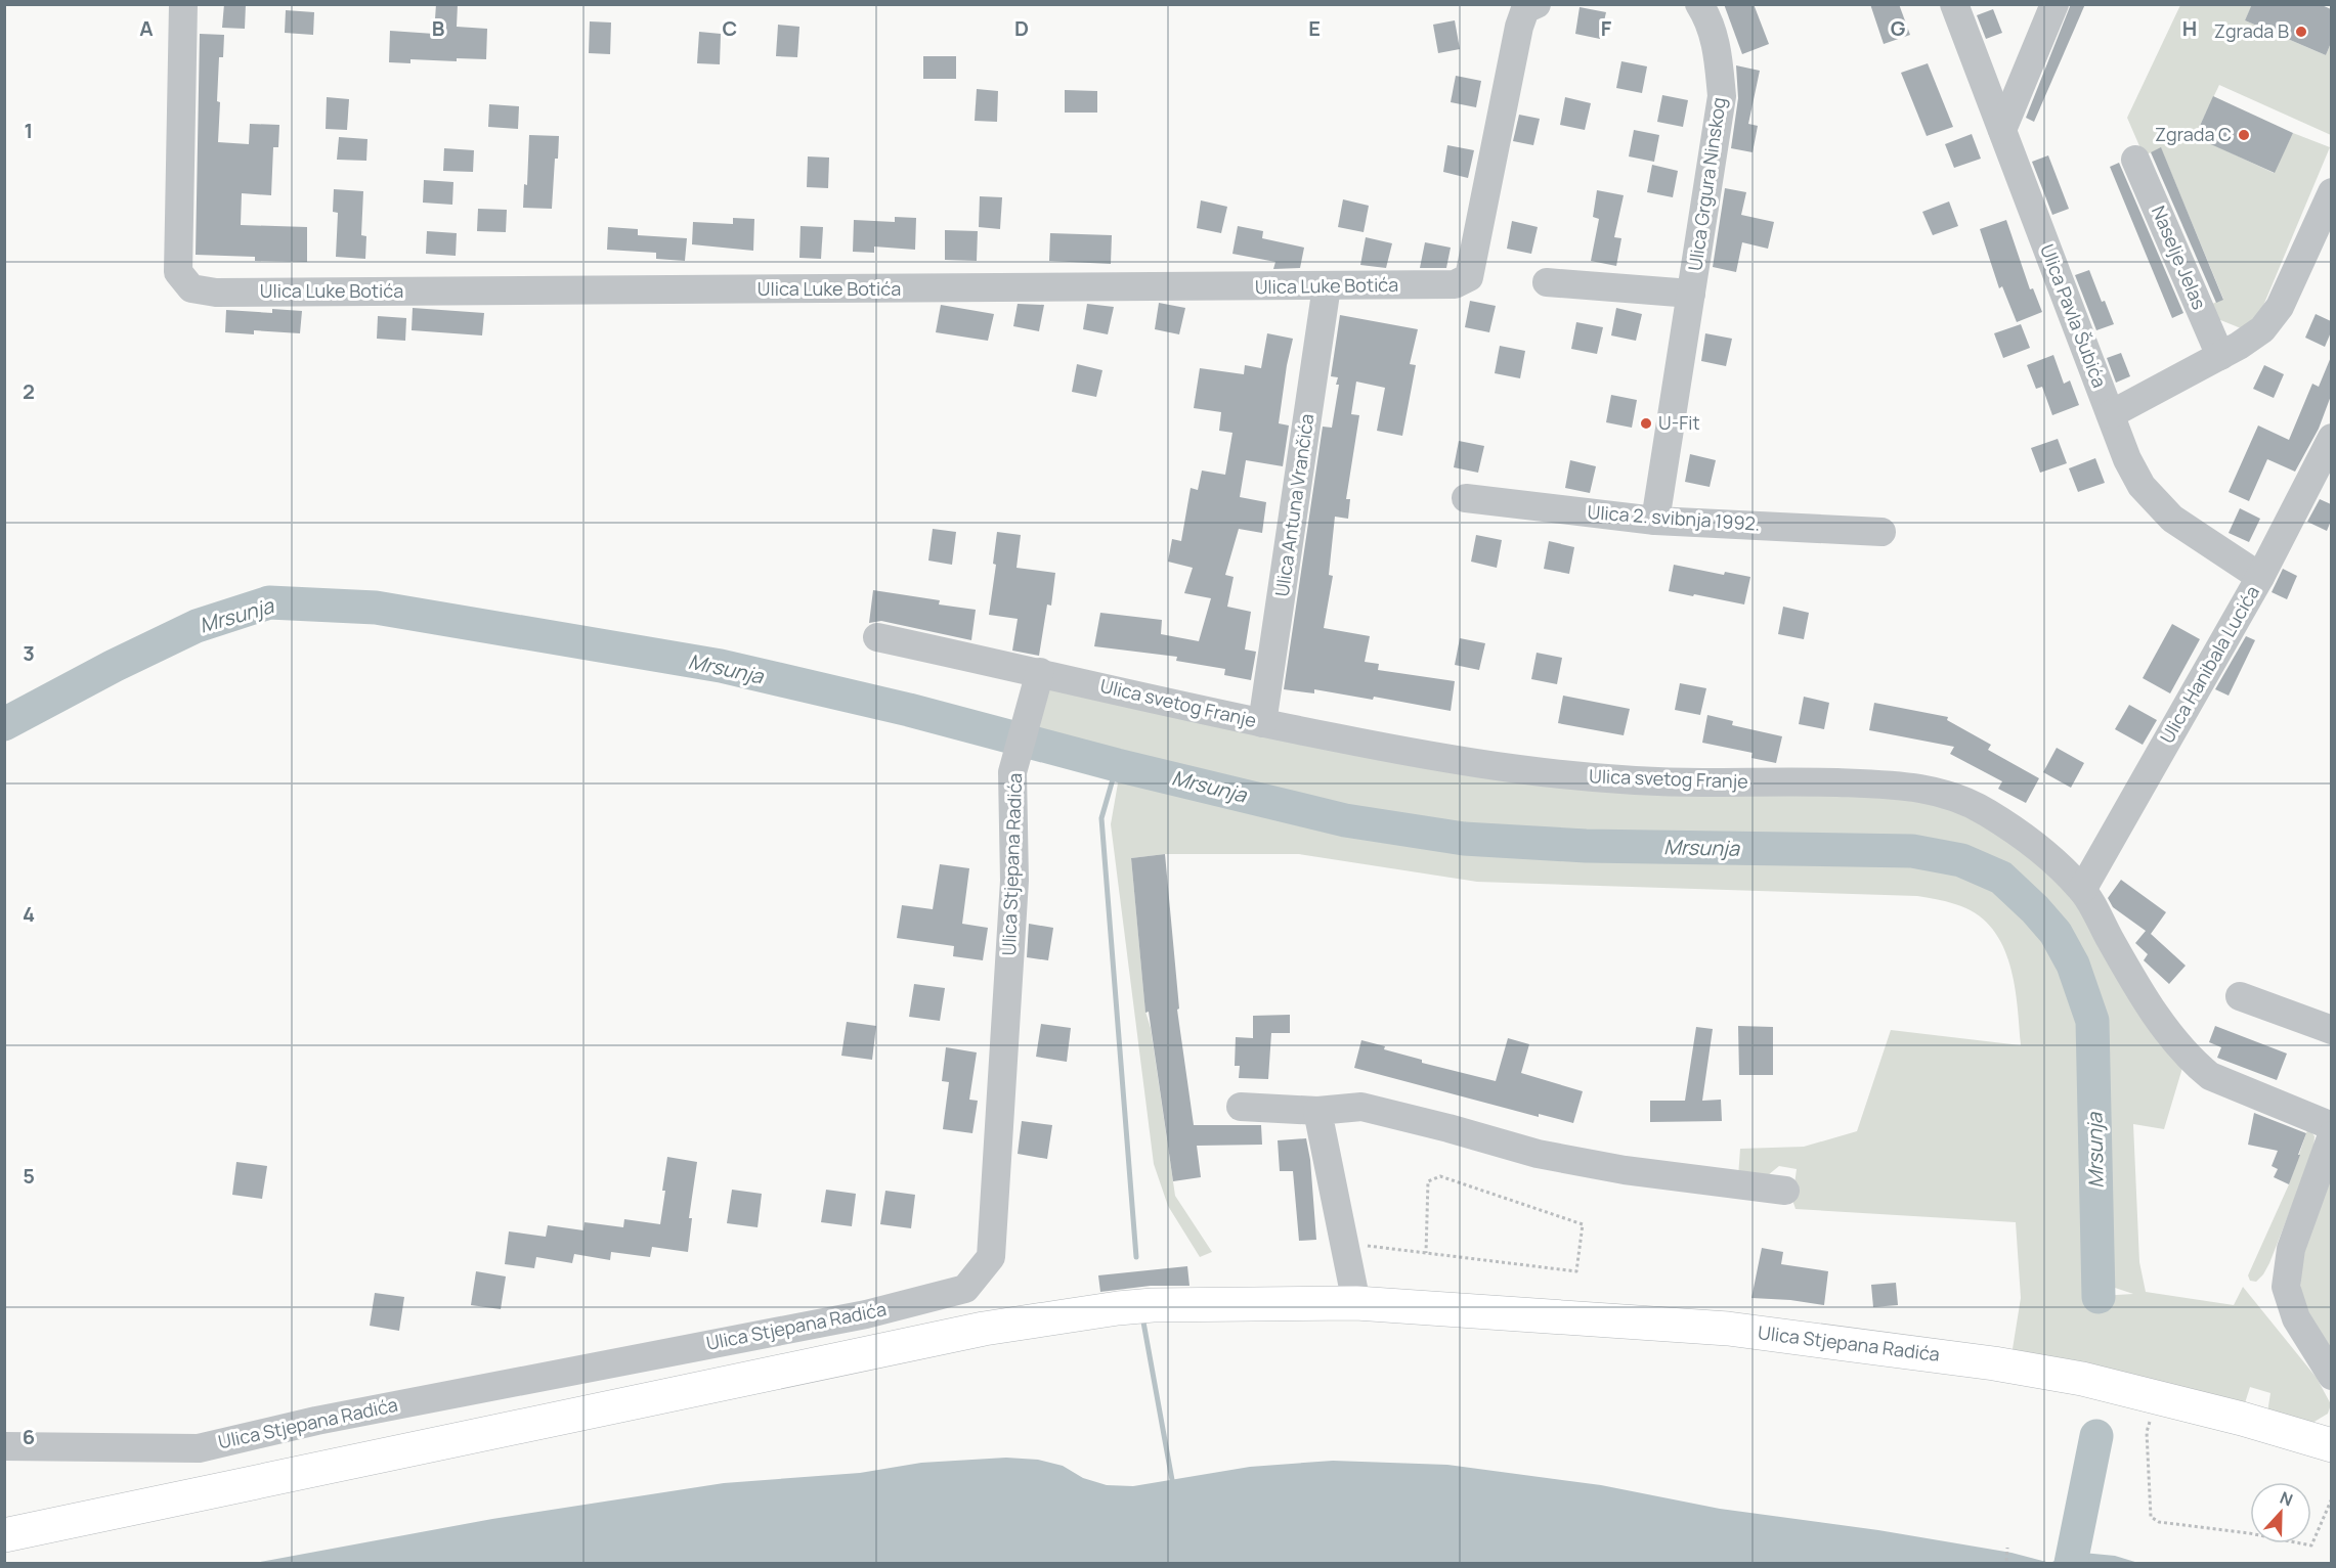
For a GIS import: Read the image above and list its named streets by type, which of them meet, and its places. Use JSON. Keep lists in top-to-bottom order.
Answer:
{
  "streets": {
    "main road": ["Ulica Stjepana Radića"],
    "street": [
      "Ulica Grgura Ninskog",
      "Naselje Jelas",
      "Ulica Luke Botića",
      "Ulica Pavla Šubića",
      "Ulica Antuna Vrančića",
      "Ulica 2. svibnja 1992.",
      "Ulica Hanibala Lucića",
      "Ulica svetog Franje"
    ]
  },
  "crossings": [
    ["Ulica Grgura Ninskog", "Ulica 2. svibnja 1992."],
    ["Ulica Luke Botića", "Ulica Antuna Vrančića"],
    ["Ulica Pavla Šubića", "Ulica Hanibala Lucića"],
    ["Ulica Antuna Vrančića", "Ulica svetog Franje"],
    ["Ulica Hanibala Lucića", "Ulica svetog Franje"],
    ["Ulica svetog Franje", "Ulica Stjepana Radića"]
  ],
  "water": ["Mrsunja"],
  "places": ["Zgrada B", "Zgrada C", "U-Fit"],
  "north": "top",
  "grid": {
    "columns": [
      "A",
      "B",
      "C",
      "D",
      "E",
      "F",
      "G",
      "H"
    ],
    "rows": [
      "1",
      "2",
      "3",
      "4",
      "5",
      "6"
    ]
  }
}
